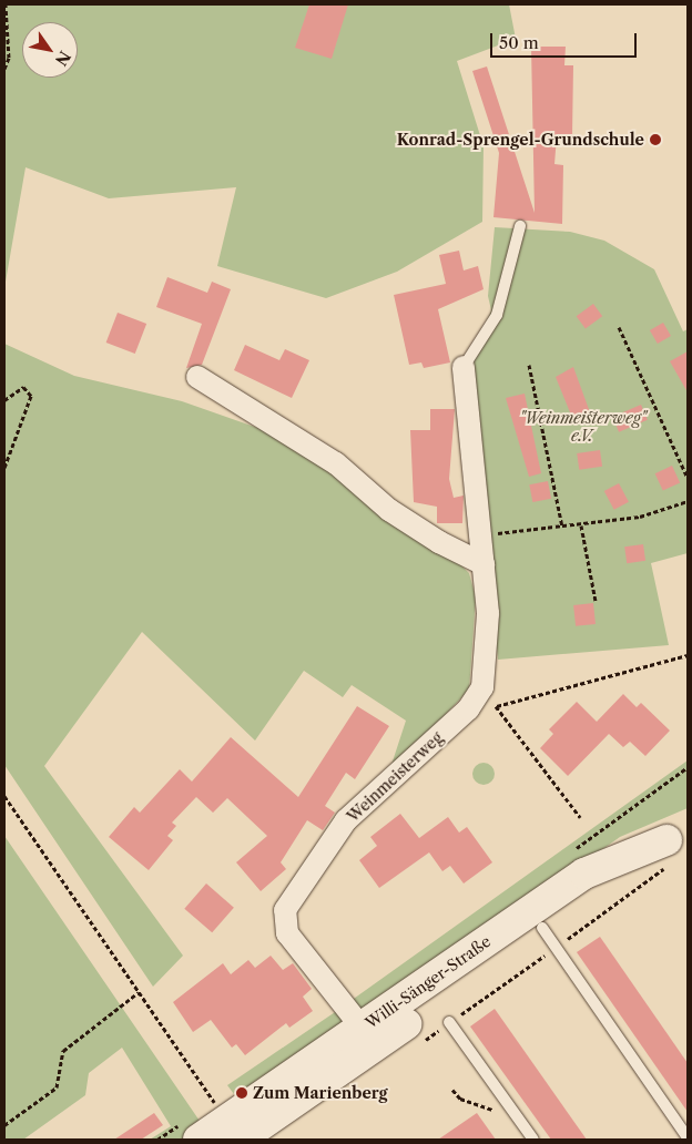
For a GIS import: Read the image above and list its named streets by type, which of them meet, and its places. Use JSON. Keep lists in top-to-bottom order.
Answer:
{
  "streets": {
    "main road": ["Willi-Sänger-Straße"],
    "street": ["Weinmeisterweg"]
  },
  "crossings": [
    ["Weinmeisterweg", "Willi-Sänger-Straße"]
  ],
  "parks": ["\"Weinmeisterweg\" e.V."],
  "places": ["Konrad-Sprengel-Grundschule", "Zum Marienberg"],
  "scale_bar": "50 m",
  "north": "bottom right"
}
